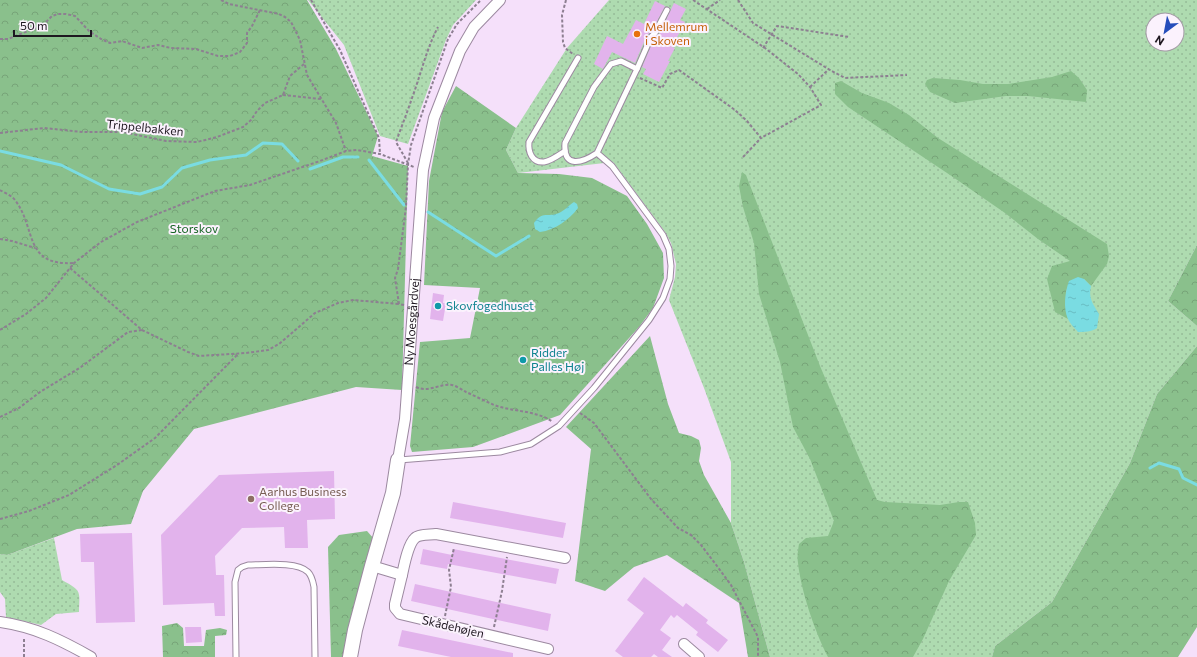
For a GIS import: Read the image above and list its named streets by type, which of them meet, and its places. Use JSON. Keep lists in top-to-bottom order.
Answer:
{
  "streets": {
    "street": ["Ny Moesgårdvej", "Skådehøjen"],
    "path": ["Trippelbakken"]
  },
  "parks": ["Storskov"],
  "places": [
    "Mellemrum i Skoven",
    "Skovfogedhuset",
    "Ridder Palles Høj",
    "Aarhus Business College"
  ],
  "scale_bar": "50 m",
  "north": "bottom left"
}
